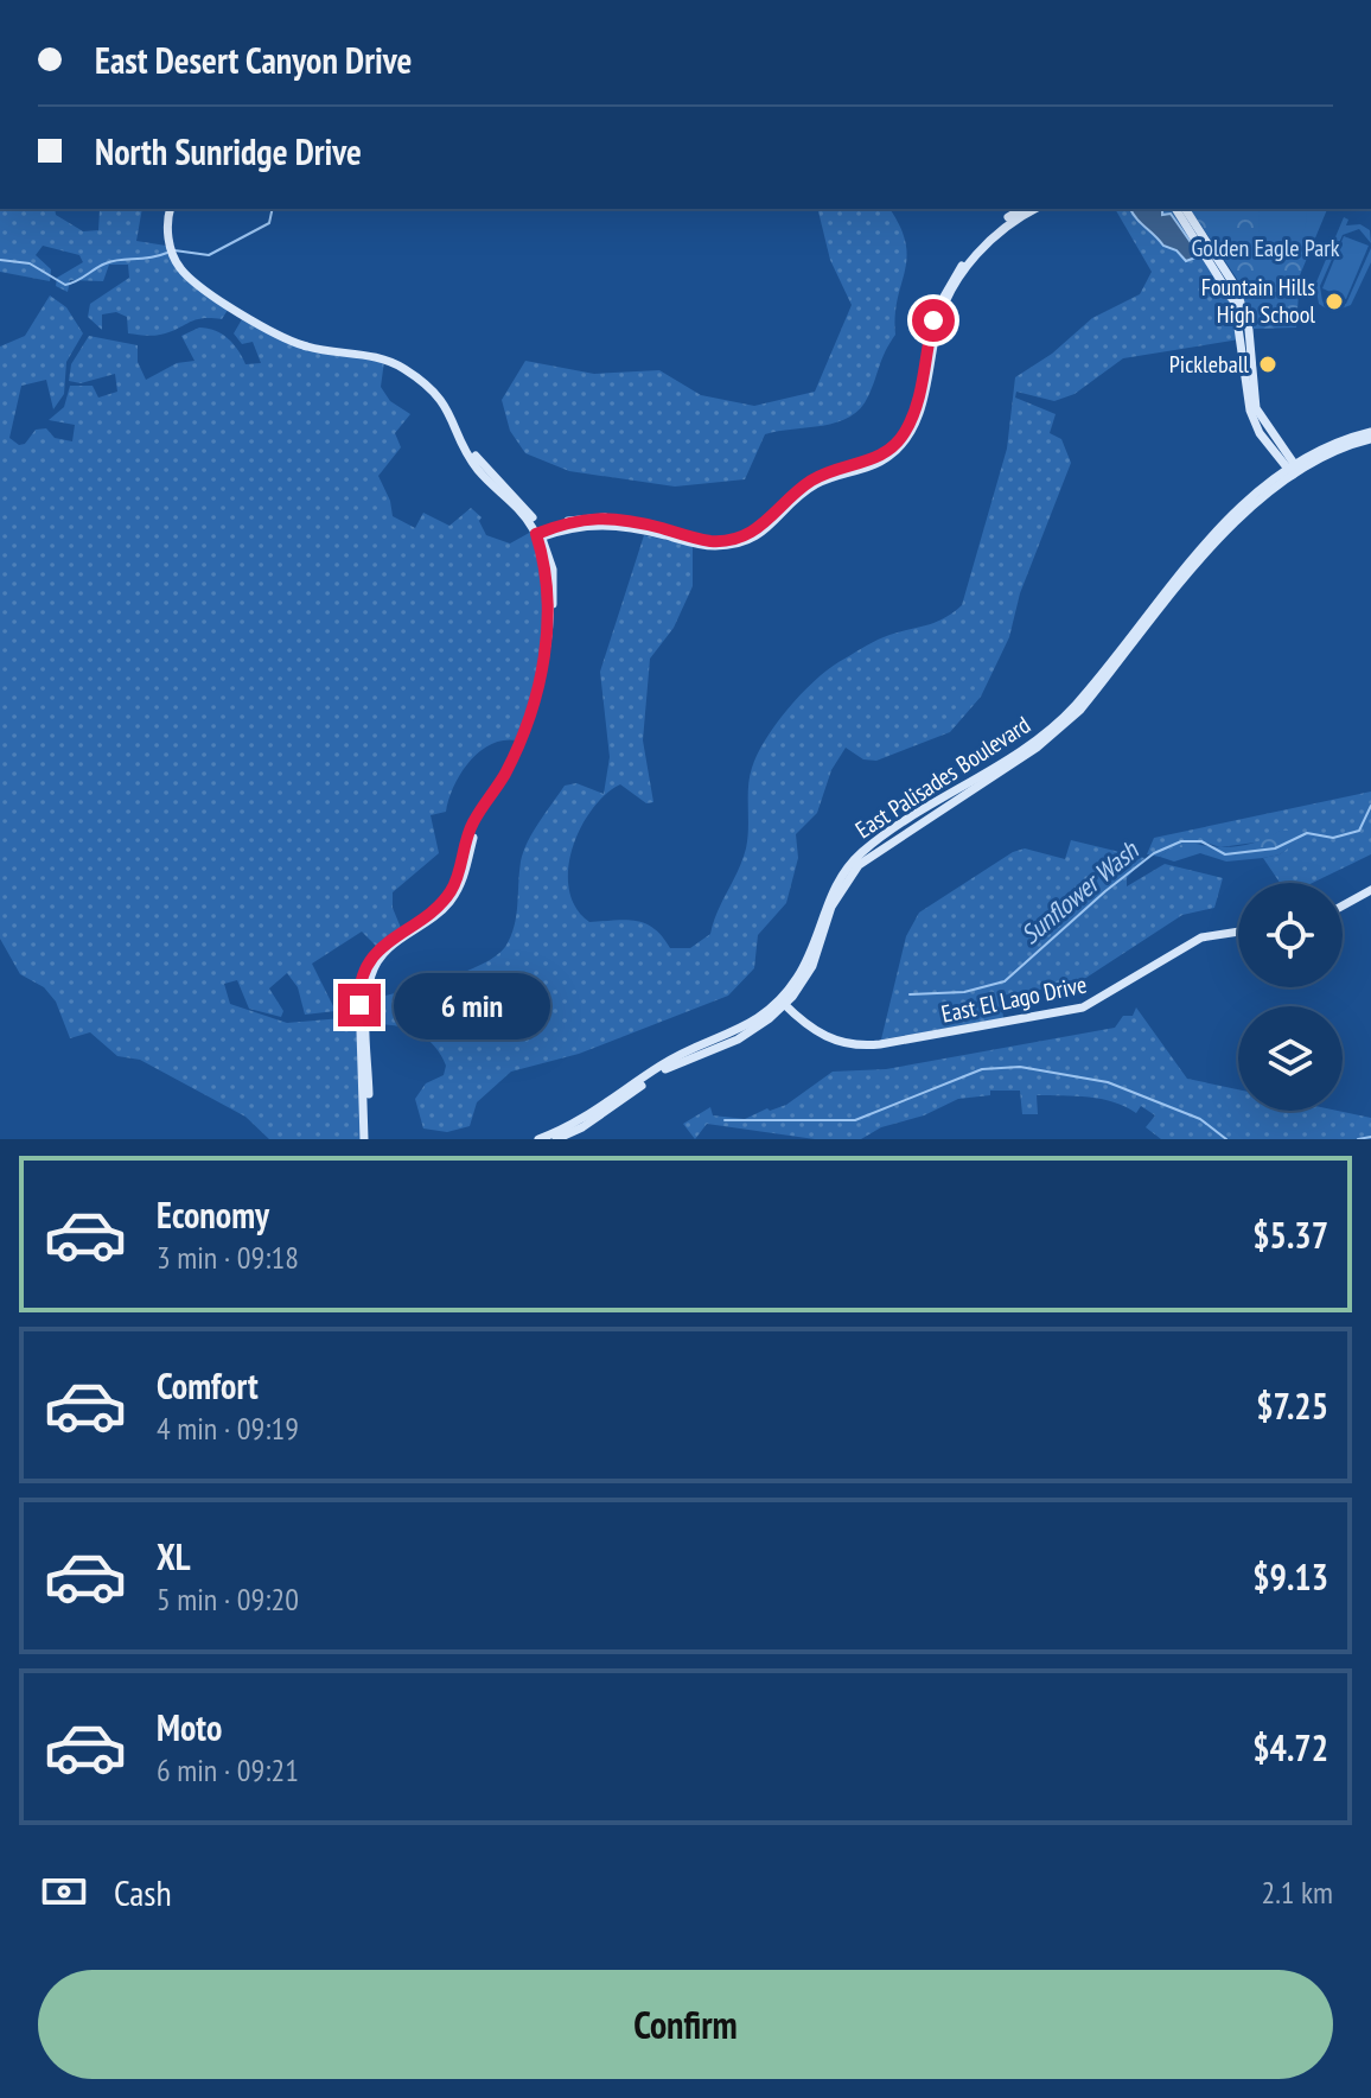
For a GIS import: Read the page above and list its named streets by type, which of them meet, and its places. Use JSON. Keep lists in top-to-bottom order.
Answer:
{
  "streets": {
    "street": ["East Palisades Boulevard", "East El Lago Drive"]
  },
  "crossings": [
    ["East Palisades Boulevard", "East El Lago Drive"]
  ],
  "water": ["Sunflower Wash"],
  "parks": ["Golden Eagle Park"],
  "places": ["Fountain Hills High School", "Pickleball"],
  "page": {
    "banner": ["East Desert Canyon Drive", "North Sunridge Drive"],
    "bubble": "6 min",
    "list": [
      {
        "name": "Economy",
        "note": "3 min · 09:18",
        "value": "$5.37"
      },
      {
        "name": "Comfort",
        "note": "4 min · 09:19",
        "value": "$7.25"
      },
      {
        "name": "XL",
        "note": "5 min · 09:20",
        "value": "$9.13"
      },
      {
        "name": "Moto",
        "note": "6 min · 09:21",
        "value": "$4.72"
      }
    ],
    "pay": ["Cash", "2.1 km"],
    "buttons": "Confirm"
  }
}
